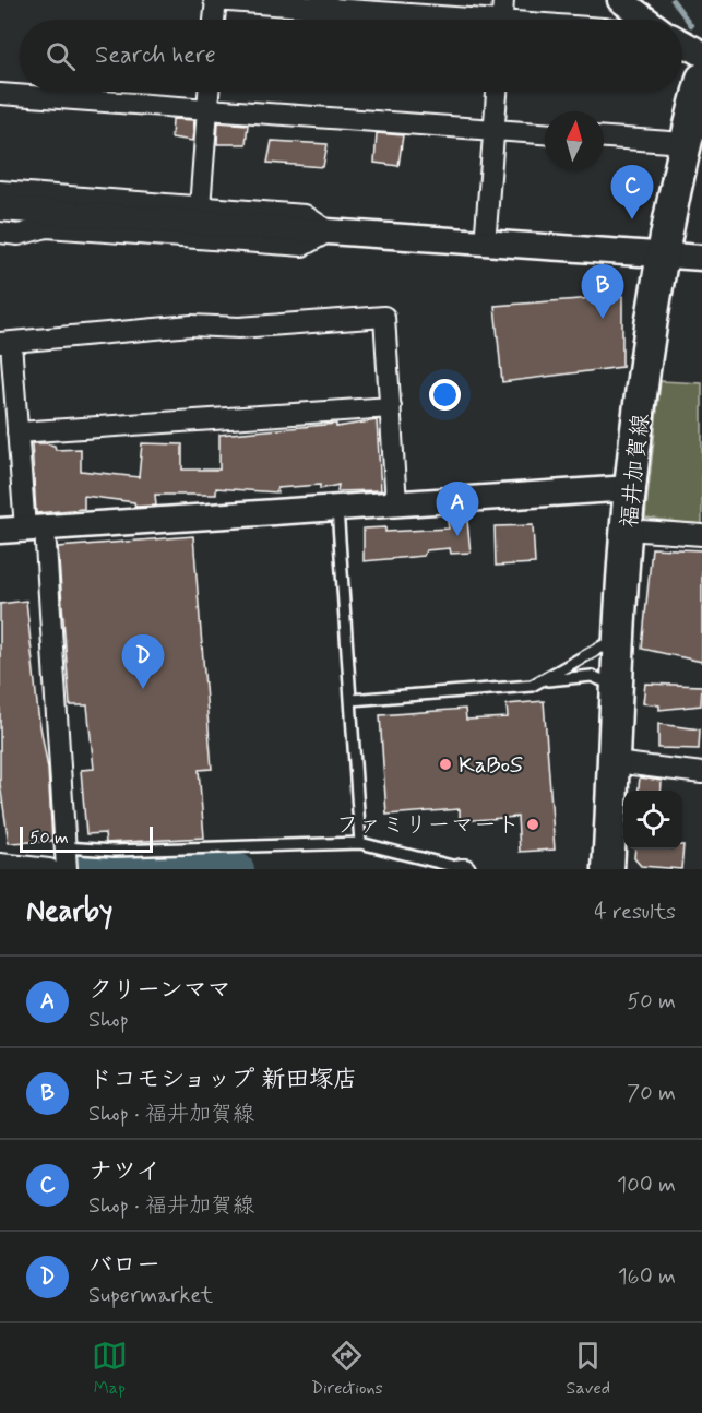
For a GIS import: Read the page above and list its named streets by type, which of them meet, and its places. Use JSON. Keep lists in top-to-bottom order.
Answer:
{
  "streets": {
    "main road": ["福井加賀線"]
  },
  "places": ["KaBoS", "ファミリーマート"],
  "scale_bar": "50 m",
  "north": "top",
  "page": {
    "search": "Search here",
    "pins": [
      "C",
      "B",
      "A",
      "D"
    ],
    "scale": "50 m",
    "heading": ["Nearby", "4 results"],
    "list": [
      {
        "mark": "A",
        "name": "クリーンママ",
        "note": "Shop",
        "value": "50 m"
      },
      {
        "mark": "B",
        "name": "ドコモショップ 新田塚店",
        "note": "Shop · 福井加賀線",
        "value": "70 m"
      },
      {
        "mark": "C",
        "name": "ナツイ",
        "note": "Shop · 福井加賀線",
        "value": "100 m"
      },
      {
        "mark": "D",
        "name": "バロー",
        "note": "Supermarket",
        "value": "160 m"
      }
    ],
    "nav": ["Map", "Directions", "Saved"]
  }
}
